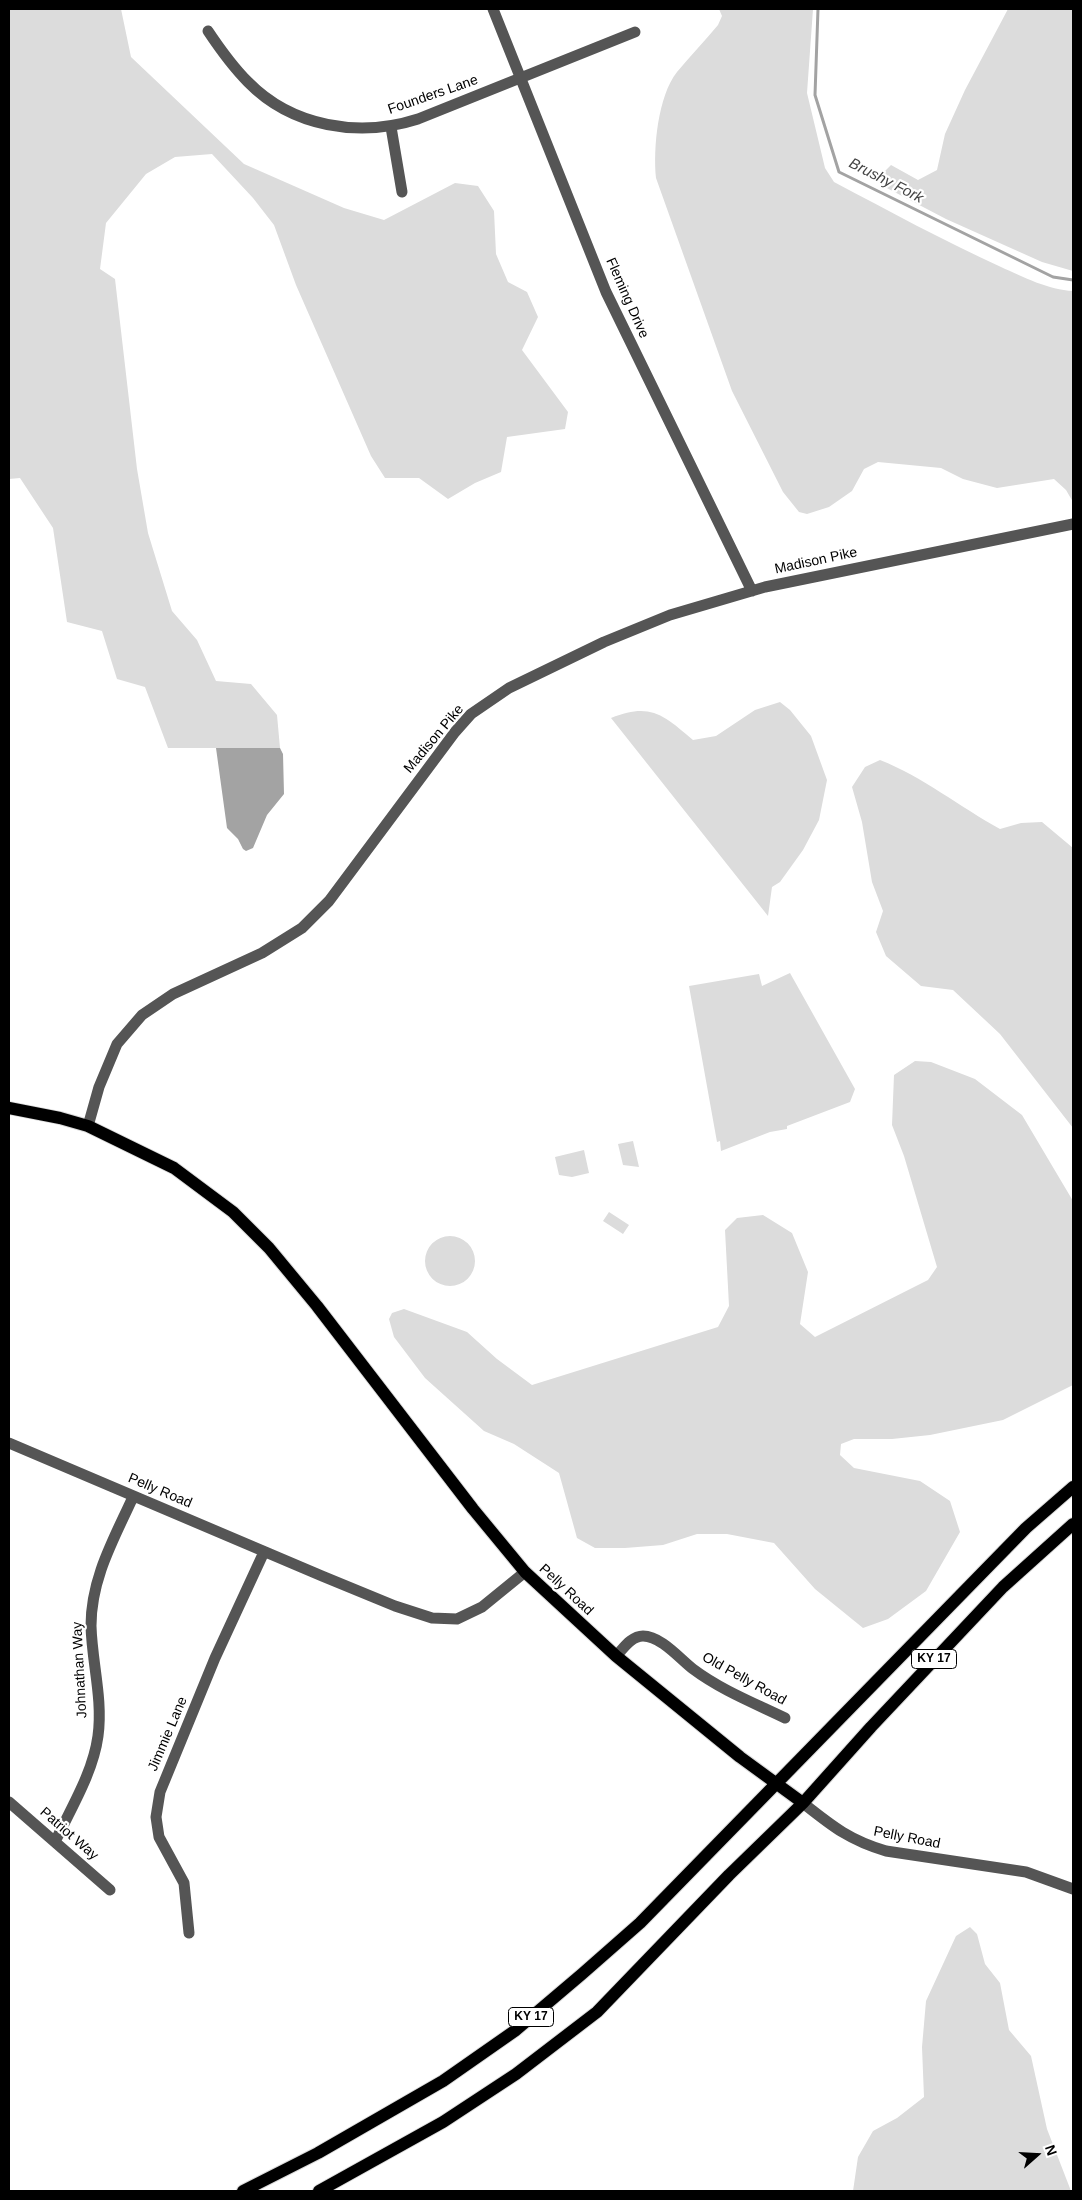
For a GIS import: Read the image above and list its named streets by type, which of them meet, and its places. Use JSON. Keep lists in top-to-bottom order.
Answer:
{
  "streets": {
    "main road": ["Pelly Road", "KY 17"],
    "street": [
      "Founders Lane",
      "Fleming Drive",
      "Madison Pike",
      "Johnathan Way",
      "Old Pelly Road",
      "Jimmie Lane",
      "Patriot Way"
    ]
  },
  "crossings": [
    ["Founders Lane", "Fleming Drive"],
    ["Fleming Drive", "Madison Pike"],
    ["Pelly Road", "KY 17"],
    ["Pelly Road", "Johnathan Way"],
    ["Pelly Road", "Old Pelly Road"],
    ["Pelly Road", "Jimmie Lane"],
    ["Johnathan Way", "Patriot Way"]
  ],
  "water": ["Brushy Fork"],
  "north": "right"
}
